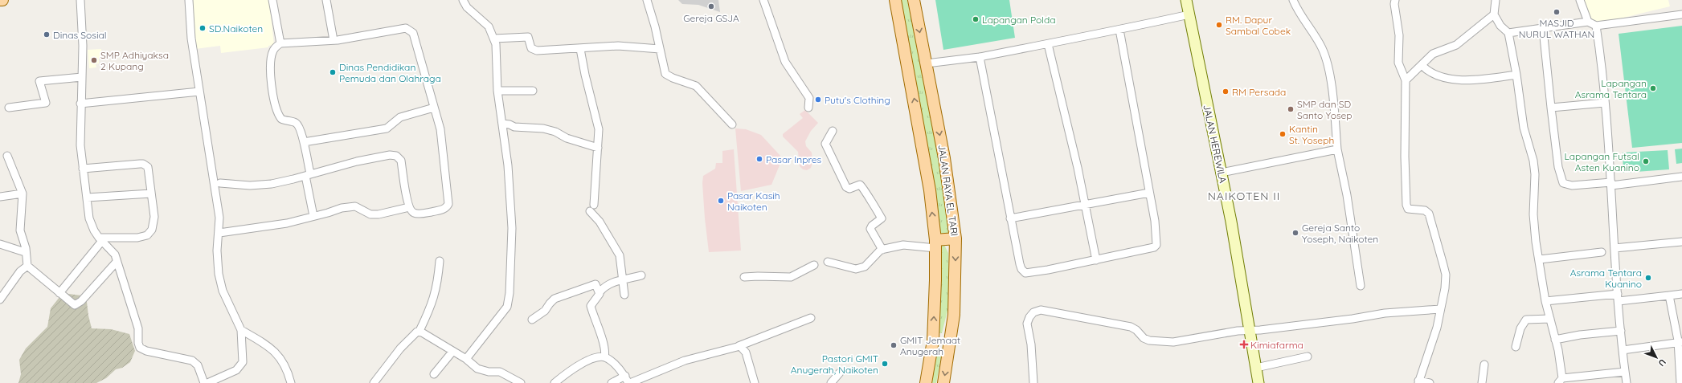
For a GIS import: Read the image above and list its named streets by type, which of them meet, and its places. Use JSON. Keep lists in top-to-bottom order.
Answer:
{
  "streets": {
    "main road": ["JALAN HEREWILA", "JALAN RAYA EL TARI"]
  },
  "districts": ["NAIKOTEN II"],
  "places": {
    "other": [
      "Gereja GSJA",
      "MASJID NURUL WATHAN",
      "Lapangan Polda",
      "RM. Dapur Sambal Cobek",
      "SD.Naikoten",
      "Dinas Sosial",
      "SMP Adhiyaksa 2 Kupang",
      "Dinas Pendidikan Pemuda dan Olahraga",
      "Lapangan Asrama Tentara",
      "RM Persada",
      "Putu's Clothing",
      "SMP dan SD Santo Yosep",
      "Kantin St. Yoseph",
      "Pasar Inpres",
      "Lapangan Futsal Asten Kuanino",
      "Pasar Kasih Naikoten",
      "Gereja Santo Yoseph, Naikoten",
      "Asrama Tentara Kuanino",
      "GMIT Jemaat Anugerah",
      "Pastori GMIT Anugerah, Naikoten"
    ],
    "health": ["Kimiafarma"]
  },
  "north": "bottom right"
}
